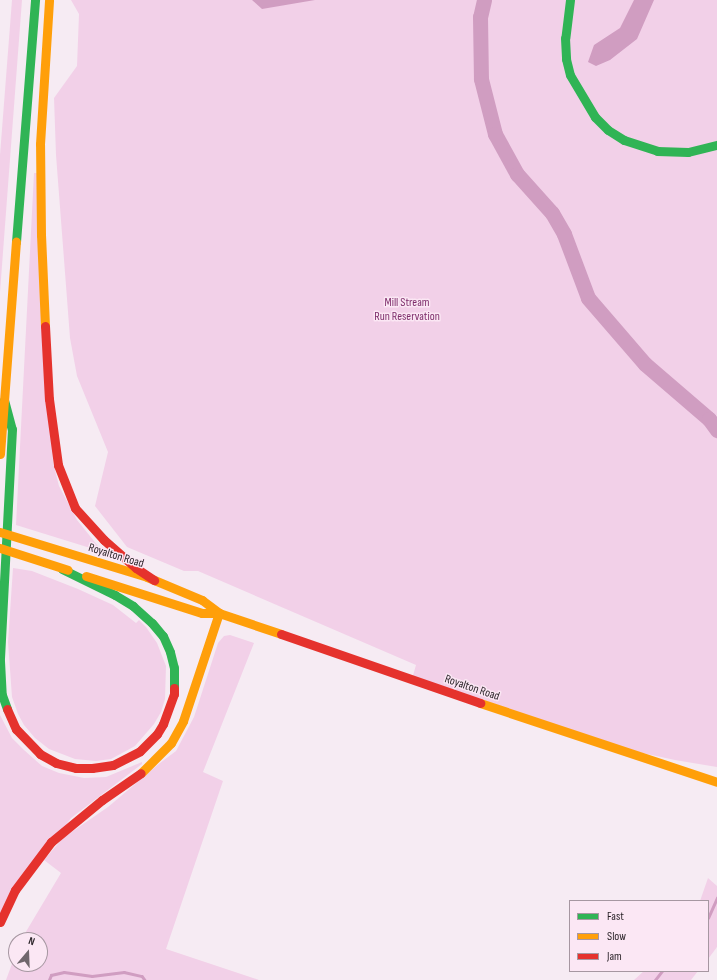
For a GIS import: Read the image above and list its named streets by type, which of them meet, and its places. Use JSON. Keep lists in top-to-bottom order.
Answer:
{
  "streets": {
    "main road": ["Royalton Road"]
  },
  "parks": ["Mill Stream Run Reservation"],
  "legend": ["Fast", "Slow", "Jam"],
  "north": "top"
}
